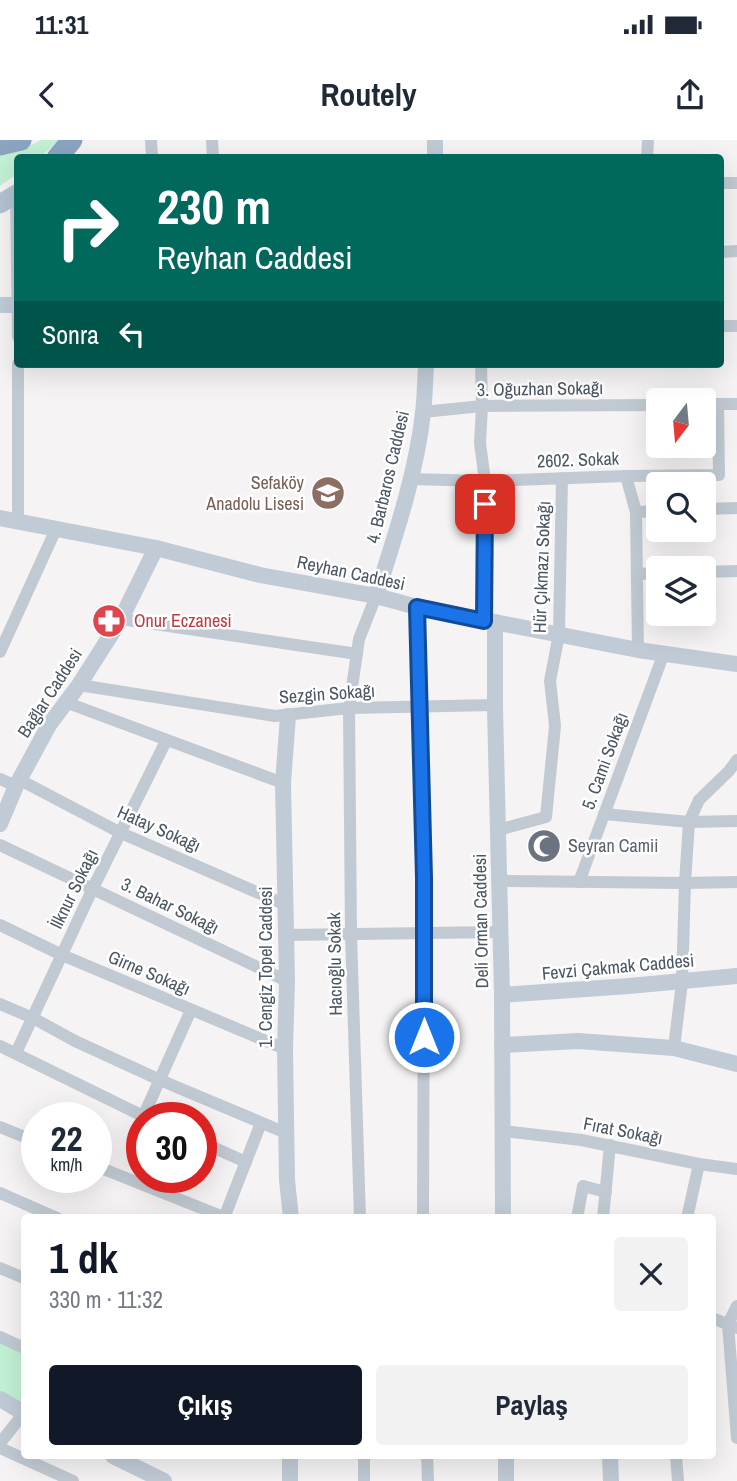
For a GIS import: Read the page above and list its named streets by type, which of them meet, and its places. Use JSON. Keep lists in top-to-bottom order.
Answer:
{
  "streets": {
    "street": [
      "3. Oğuzhan Sokağı",
      "2602. Sokak",
      "4. Barbaros Caddesi",
      "Hür Çıkmazı Sokağı",
      "Reyhan Caddesi",
      "Bağlar Caddesi",
      "Sezgin Sokağı",
      "5. Cami Sokağı",
      "Hatay Sokağı",
      "İlknur Sokağı",
      "3. Bahar Sokağı",
      "Deli Orman Caddesi",
      "Hacıoğlu Sokak",
      "1. Cengiz Topel Caddesi",
      "Fevzi Çakmak Caddesi",
      "Girne Sokağı",
      "Fırat Sokağı"
    ]
  },
  "crossings": [
    ["3. Oğuzhan Sokağı", "4. Barbaros Caddesi"],
    ["2602. Sokak", "4. Barbaros Caddesi"],
    ["2602. Sokak", "Hür Çıkmazı Sokağı"],
    ["4. Barbaros Caddesi", "Reyhan Caddesi"],
    ["4. Barbaros Caddesi", "Hacıoğlu Sokak"],
    ["Hür Çıkmazı Sokağı", "Reyhan Caddesi"],
    ["Hür Çıkmazı Sokağı", "Deli Orman Caddesi"],
    ["Reyhan Caddesi", "Bağlar Caddesi"],
    ["Reyhan Caddesi", "5. Cami Sokağı"],
    ["Reyhan Caddesi", "Deli Orman Caddesi"],
    ["Reyhan Caddesi", "Hacıoğlu Sokak"],
    ["Bağlar Caddesi", "Sezgin Sokağı"],
    ["Bağlar Caddesi", "Hatay Sokağı"],
    ["Sezgin Sokağı", "Deli Orman Caddesi"],
    ["Sezgin Sokağı", "Hacıoğlu Sokak"],
    ["Sezgin Sokağı", "1. Cengiz Topel Caddesi"],
    ["Hatay Sokağı", "İlknur Sokağı"],
    ["Hatay Sokağı", "1. Cengiz Topel Caddesi"],
    ["İlknur Sokağı", "3. Bahar Sokağı"],
    ["İlknur Sokağı", "Girne Sokağı"],
    ["3. Bahar Sokağı", "1. Cengiz Topel Caddesi"],
    ["Deli Orman Caddesi", "Fevzi Çakmak Caddesi"],
    ["Deli Orman Caddesi", "Fırat Sokağı"],
    ["1. Cengiz Topel Caddesi", "Girne Sokağı"]
  ],
  "places": {
    "school or university": ["Sefaköy Anadolu Lisesi"],
    "pharmacy": ["Onur Eczanesi"],
    "mosque": ["Seyran Camii"]
  },
  "north": "bottom",
  "page": {
    "status": "11:31",
    "header": "Routely",
    "turn": ["230 m", "Reyhan Caddesi"],
    "then": "Sonra",
    "speed": "22 km/h",
    "limit": "30",
    "heading": ["1 dk", "330 m · 11:32"],
    "buttons": ["Çıkış", "Paylaş"]
  }
}
